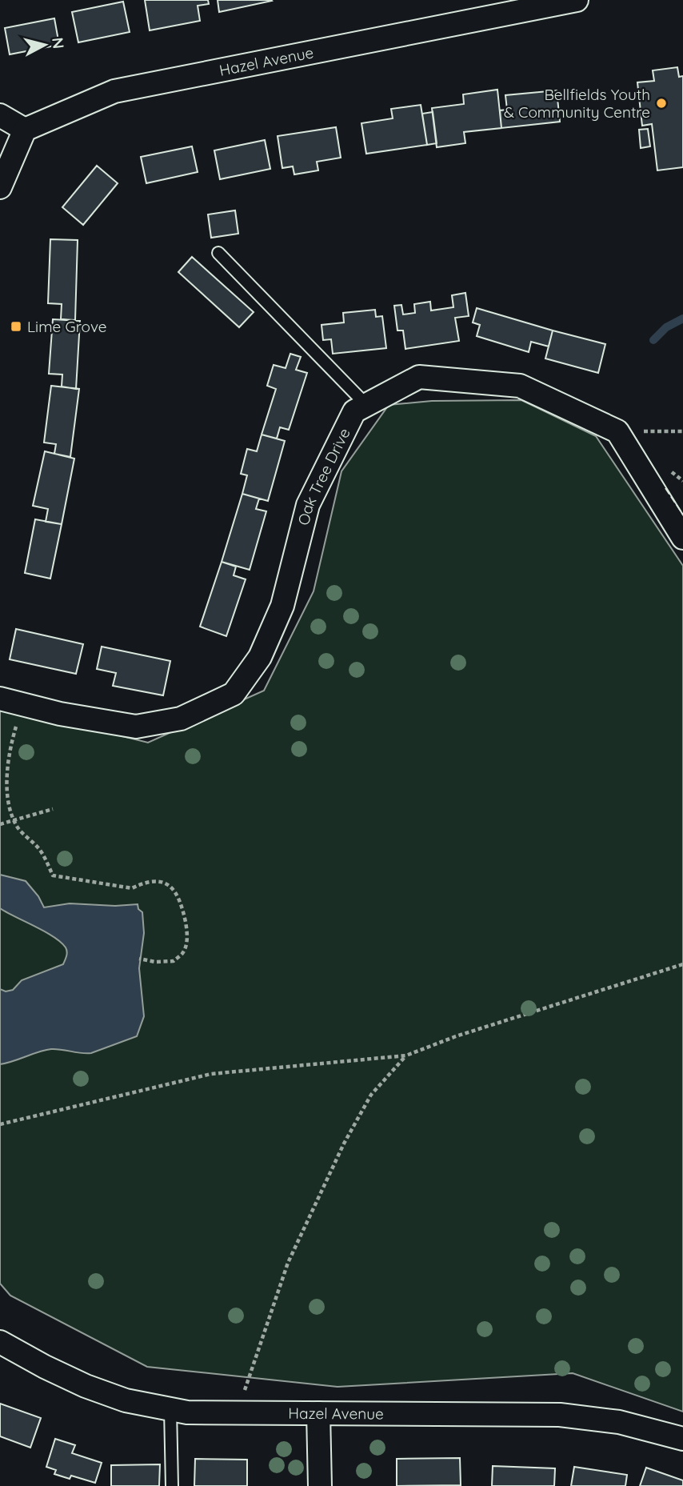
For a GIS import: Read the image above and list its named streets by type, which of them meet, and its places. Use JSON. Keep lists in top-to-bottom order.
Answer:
{
  "streets": {
    "street": ["Hazel Avenue", "Oak Tree Drive"]
  },
  "places": {
    "other": ["Bellfields Youth & Community Centre"],
    "transit": ["Lime Grove"]
  },
  "north": "right"
}
